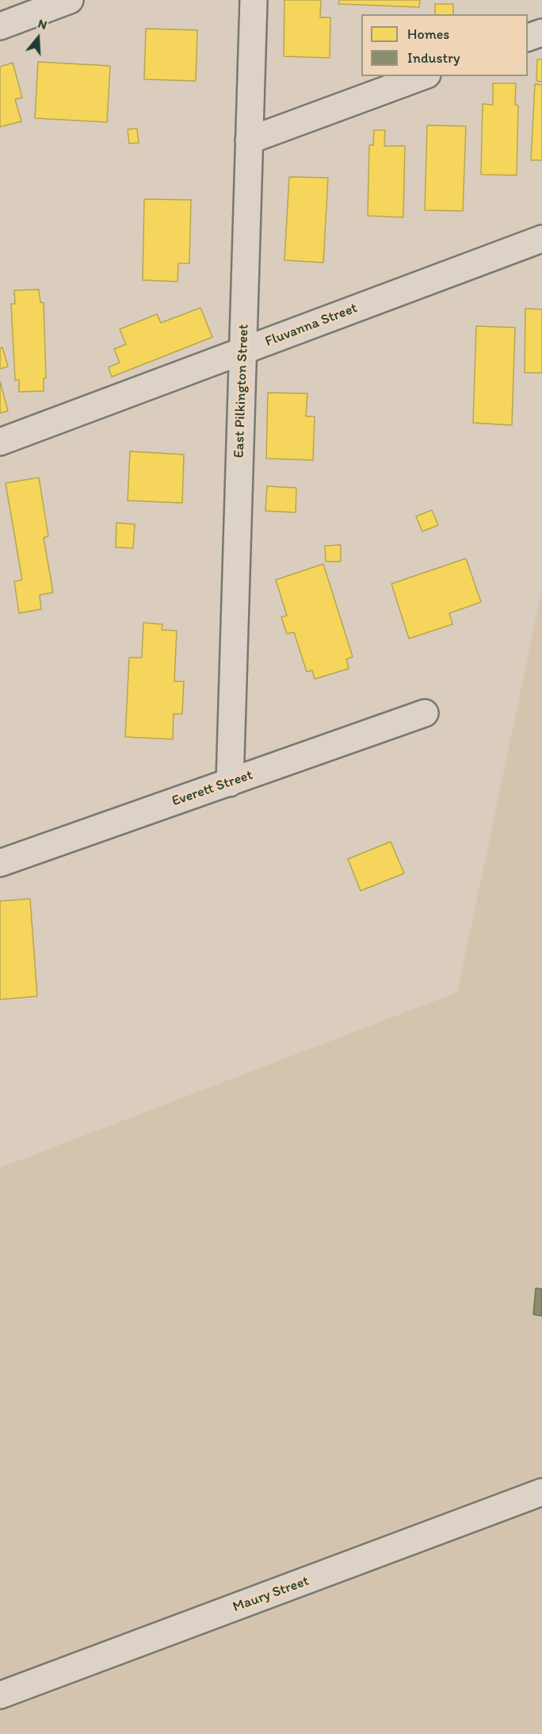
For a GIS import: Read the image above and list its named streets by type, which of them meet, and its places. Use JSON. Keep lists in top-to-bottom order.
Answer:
{
  "streets": {
    "street": [
      "Fluvanna Street",
      "East Pilkington Street",
      "Everett Street",
      "Maury Street"
    ]
  },
  "crossings": [
    ["Fluvanna Street", "East Pilkington Street"],
    ["East Pilkington Street", "Everett Street"]
  ],
  "legend": ["Homes", "Industry"],
  "north": "top"
}
